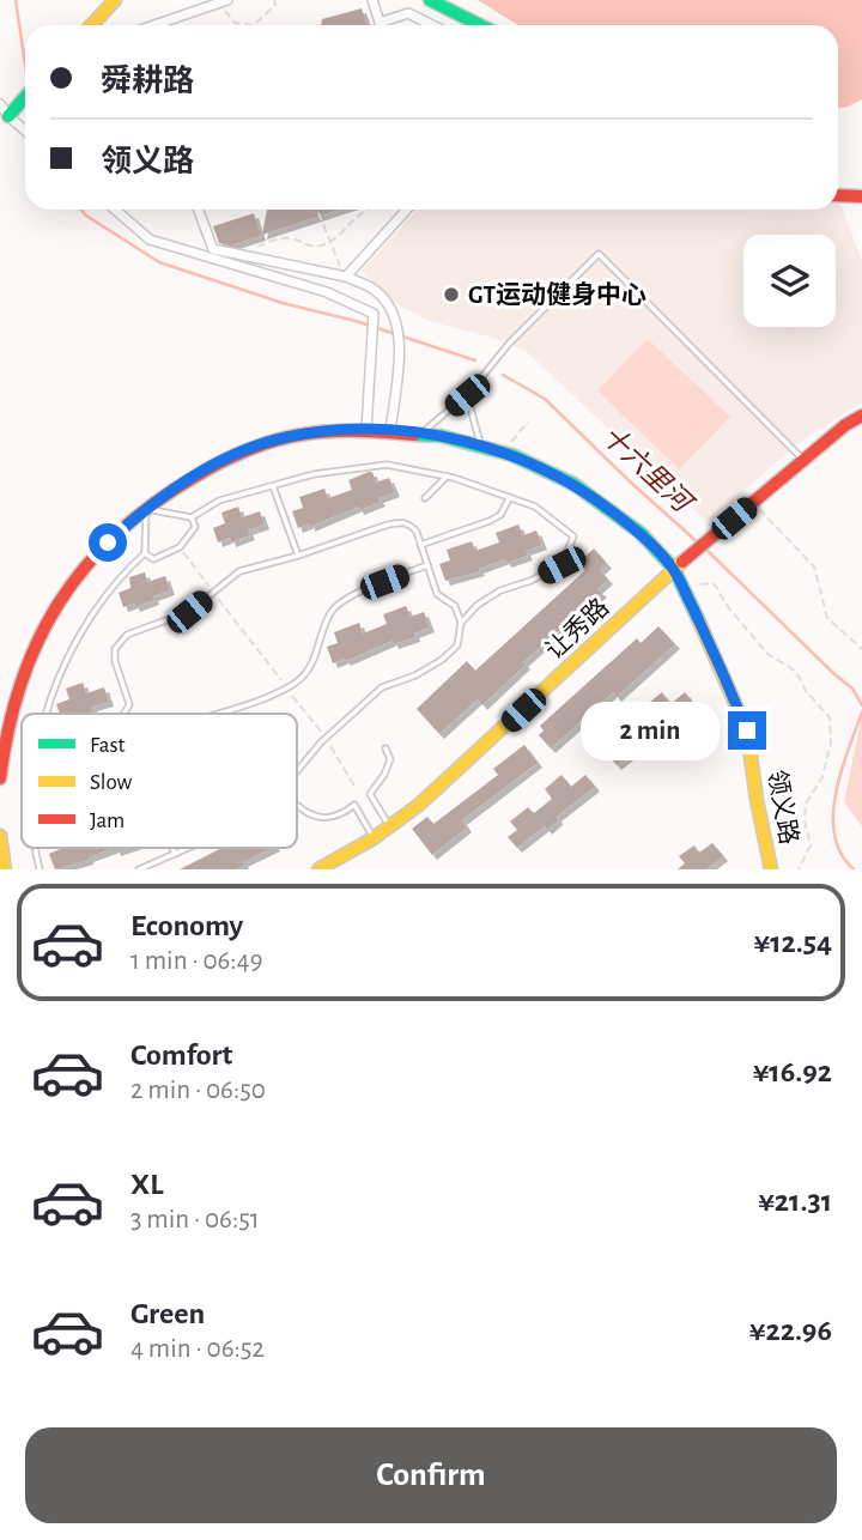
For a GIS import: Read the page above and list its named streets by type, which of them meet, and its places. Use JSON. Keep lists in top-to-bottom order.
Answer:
{
  "streets": {
    "street": ["让秀路", "领义路"]
  },
  "crossings": [
    ["让秀路", "领义路"]
  ],
  "water": ["十六里河"],
  "places": ["GT运动健身中心"],
  "legend": ["Fast", "Slow", "Jam"],
  "page": {
    "banner": ["舜耕路", "领义路"],
    "bubble": "2 min",
    "list": [
      {
        "name": "Economy",
        "note": "1 min · 06:49",
        "value": "¥12.54"
      },
      {
        "name": "Comfort",
        "note": "2 min · 06:50",
        "value": "¥16.92"
      },
      {
        "name": "XL",
        "note": "3 min · 06:51",
        "value": "¥21.31"
      },
      {
        "name": "Green",
        "note": "4 min · 06:52",
        "value": "¥22.96"
      }
    ],
    "buttons": "Confirm"
  }
}
